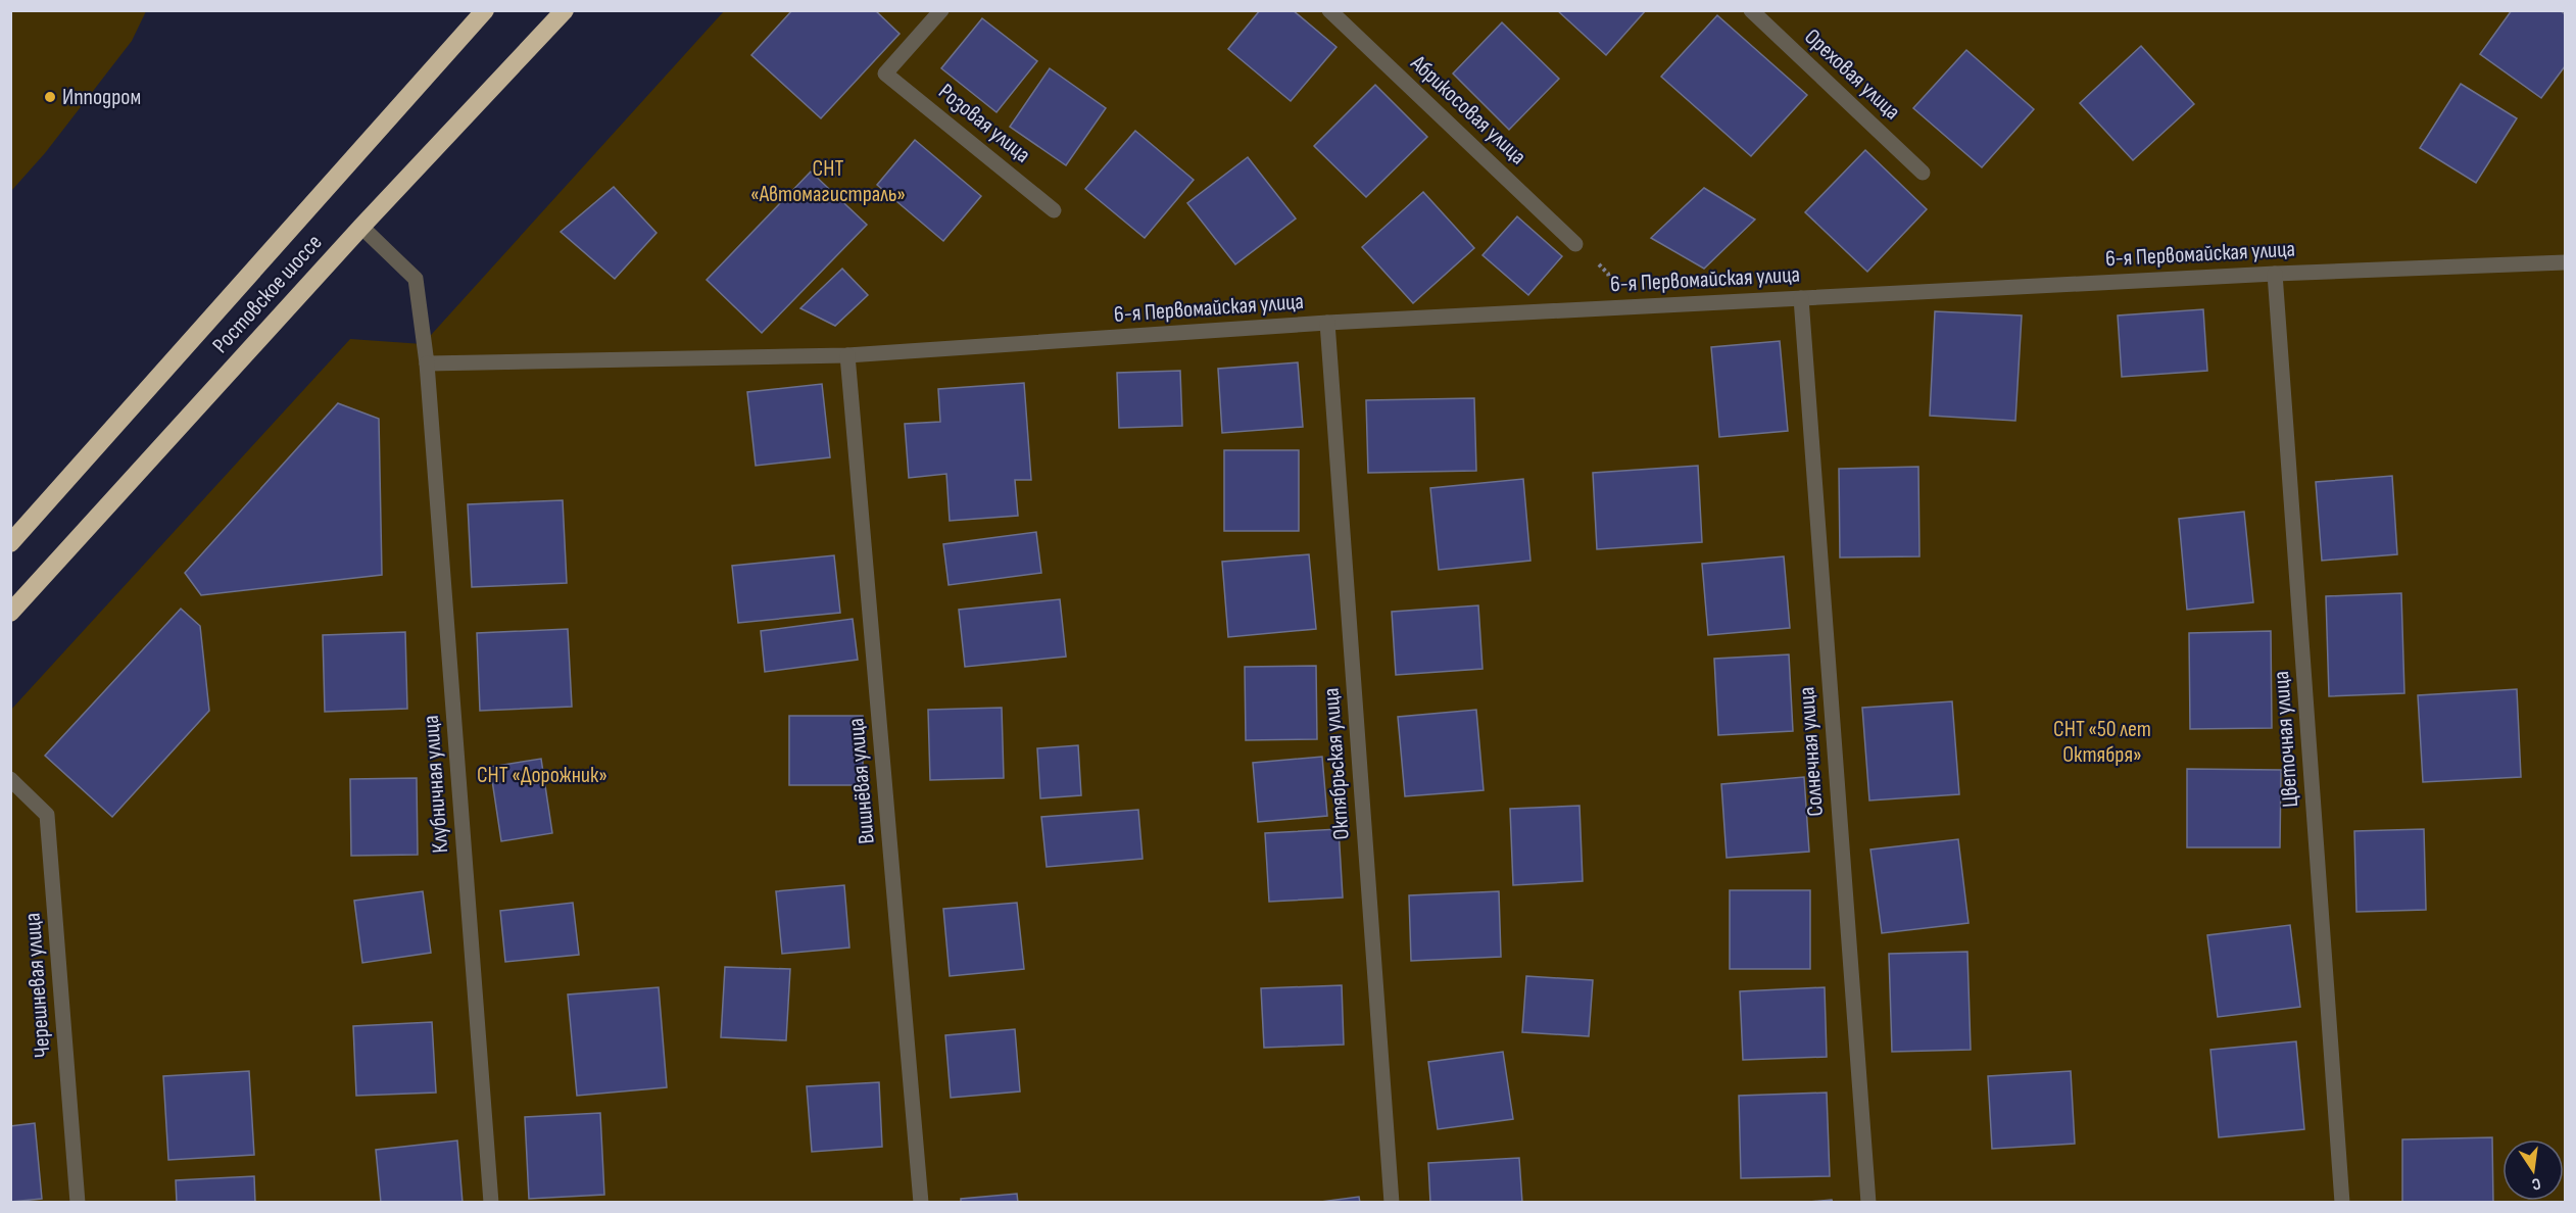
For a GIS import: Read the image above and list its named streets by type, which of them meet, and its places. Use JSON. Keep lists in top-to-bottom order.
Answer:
{
  "streets": {
    "highway": ["Ростовское шоссе"],
    "street": [
      "Ореховая улица",
      "Абрикосовая улица",
      "Розовая улица",
      "6-я Первомайская улица",
      "Цветочная улица",
      "Солнечная улица",
      "Октябрьская улица",
      "Вишнёвая улица",
      "Клубничная улица",
      "Черешневая улица"
    ]
  },
  "crossings": [
    ["6-я Первомайская улица", "Цветочная улица"],
    ["6-я Первомайская улица", "Солнечная улица"],
    ["6-я Первомайская улица", "Октябрьская улица"],
    ["6-я Первомайская улица", "Вишнёвая улица"],
    ["6-я Первомайская улица", "Клубничная улица"],
    ["Ростовское шоссе", "Клубничная улица"]
  ],
  "parks": ["СНТ «Автомагистраль»", "СНТ «50 лет Октября»", "СНТ «Дорожник»"],
  "places": ["Ипподром"],
  "north": "bottom"
}
